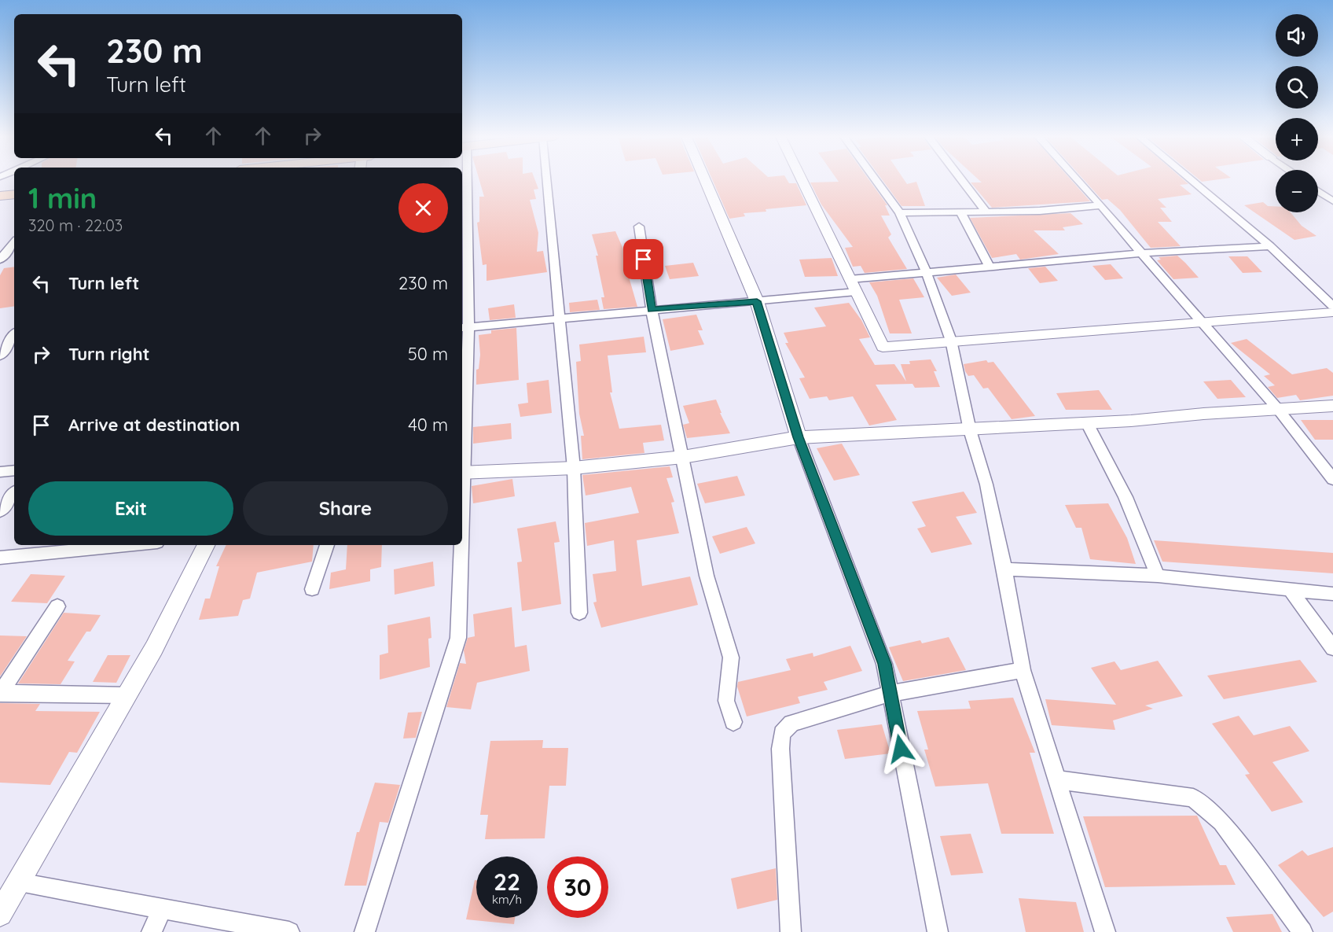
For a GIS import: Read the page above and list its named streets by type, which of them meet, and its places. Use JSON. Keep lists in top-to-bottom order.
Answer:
{
  "page": {
    "map_buttons": ["+", "−"],
    "turn": ["230 m", "Turn left"],
    "heading": ["1 min", "320 m · 22:03"],
    "list": [
      {
        "name": "Turn left",
        "value": "230 m"
      },
      {
        "name": "Turn right",
        "value": "50 m"
      },
      {
        "name": "Arrive at destination",
        "value": "40 m"
      }
    ],
    "buttons": ["Exit", "Share"],
    "speed": "22 km/h",
    "limit": "30"
  }
}
